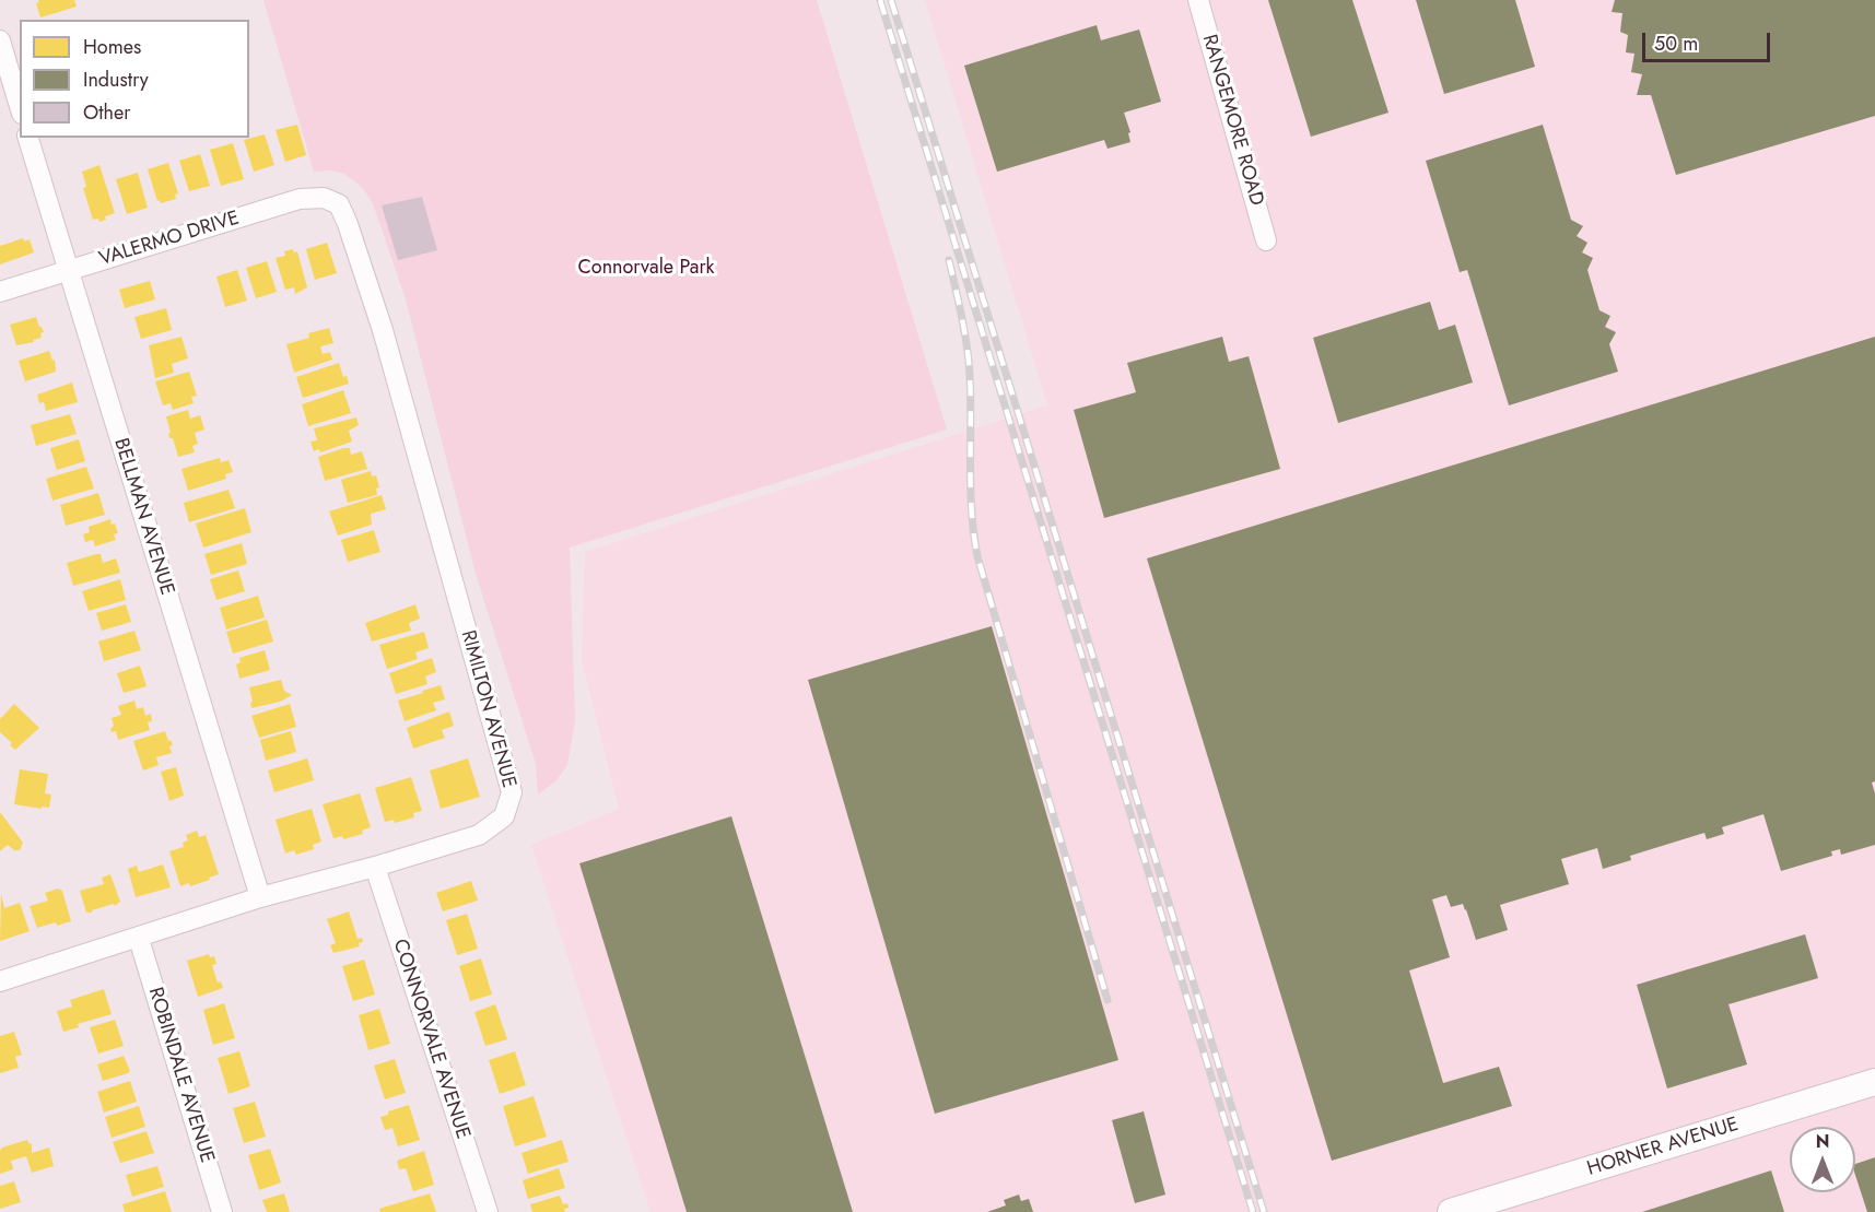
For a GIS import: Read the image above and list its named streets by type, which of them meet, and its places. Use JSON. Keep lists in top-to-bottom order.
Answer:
{
  "streets": {
    "main road": ["HORNER AVENUE"],
    "street": [
      "RANGEMORE ROAD",
      "VALERMO DRIVE",
      "BELLMAN AVENUE",
      "RIMILTON AVENUE",
      "CONNORVALE AVENUE",
      "ROBINDALE AVENUE"
    ]
  },
  "crossings": [
    ["VALERMO DRIVE", "BELLMAN AVENUE"],
    ["VALERMO DRIVE", "RIMILTON AVENUE"],
    ["BELLMAN AVENUE", "RIMILTON AVENUE"],
    ["RIMILTON AVENUE", "CONNORVALE AVENUE"],
    ["RIMILTON AVENUE", "ROBINDALE AVENUE"]
  ],
  "parks": ["Connorvale Park"],
  "legend": ["Homes", "Industry", "Other"],
  "scale_bar": "50 m",
  "north": "top"
}
